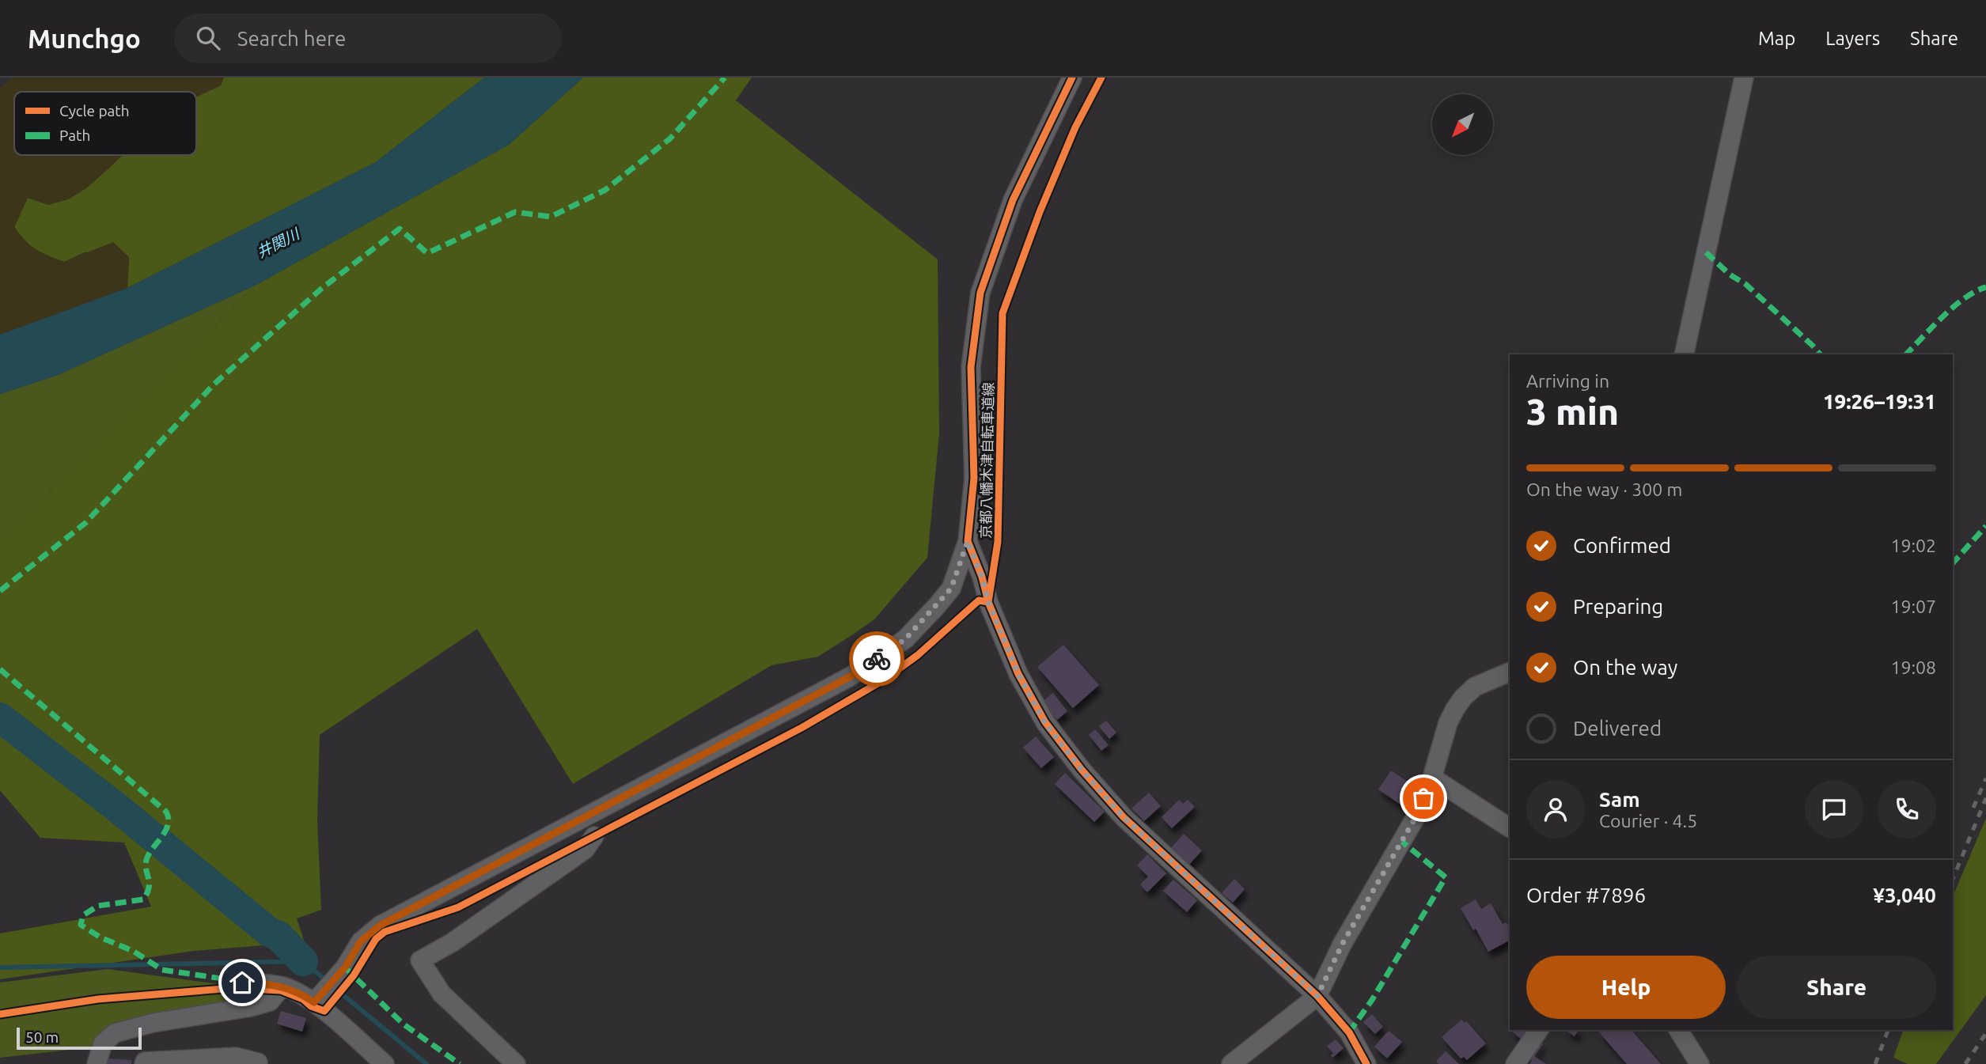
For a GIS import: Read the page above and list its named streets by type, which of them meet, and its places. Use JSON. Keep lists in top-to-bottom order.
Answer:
{
  "streets": {
    "cycle path": ["京都八幡木津自転車道線"]
  },
  "water": ["井関川"],
  "legend": ["Cycle path", "Path"],
  "scale_bar": "50 m",
  "north": "bottom left",
  "page": {
    "header": "Munchgo",
    "search": "Search here",
    "nav": ["Map", "Layers", "Share"],
    "heading": ["3 min", "Arriving in", "19:26–19:31"],
    "panel": [
      "Sam",
      "Courier · 4.5",
      "Order #7896",
      "¥3,040"
    ],
    "bar": "On the way · 300 m",
    "list": [
      ["Confirmed", "19:02"],
      ["Preparing", "19:07"],
      ["On the way", "19:08"],
      "Delivered"
    ],
    "buttons": ["Help", "Share"],
    "scale": "50 m"
  }
}
